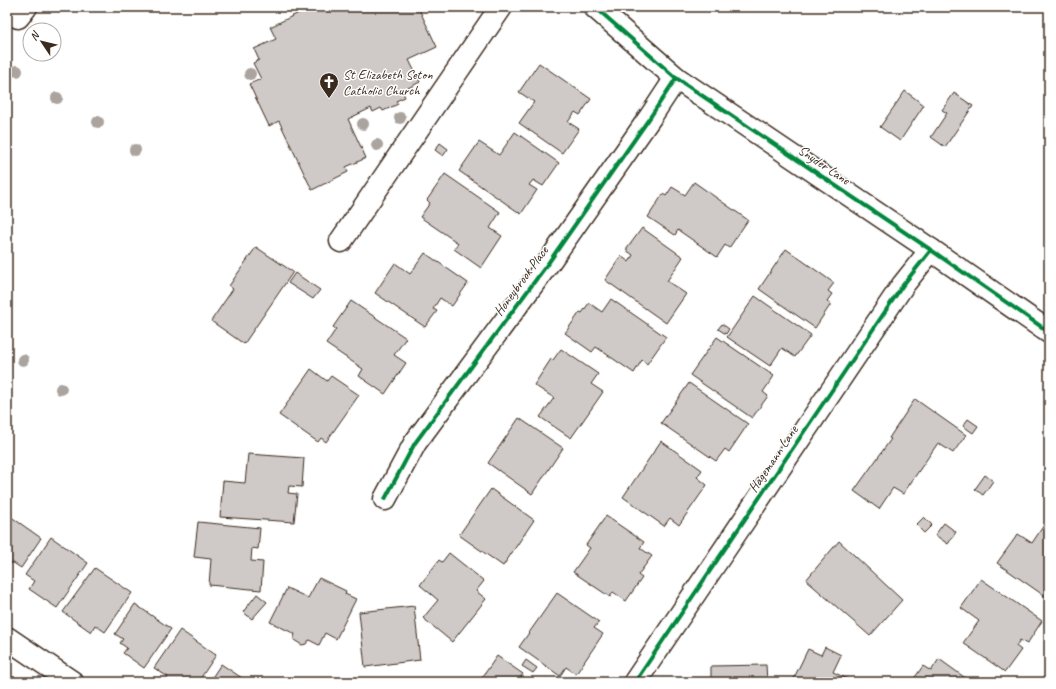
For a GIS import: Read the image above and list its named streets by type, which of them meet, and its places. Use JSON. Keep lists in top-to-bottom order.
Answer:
{
  "streets": {
    "street": ["Snyder Lane", "Honeybrook Place", "Hagemann Lane"]
  },
  "crossings": [
    ["Snyder Lane", "Honeybrook Place"],
    ["Snyder Lane", "Hagemann Lane"]
  ],
  "places": {
    "church": ["St Elizabeth Seton Catholic Church"]
  },
  "north": "top left"
}
